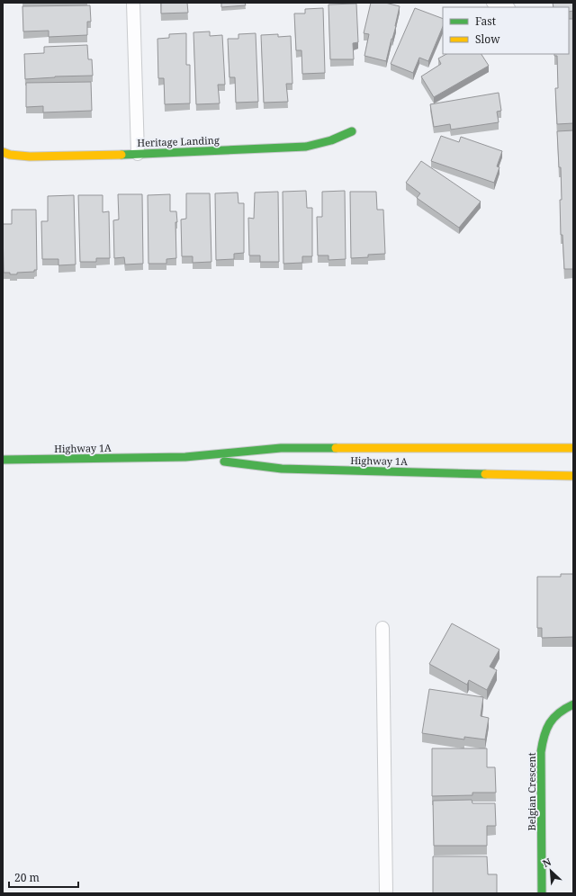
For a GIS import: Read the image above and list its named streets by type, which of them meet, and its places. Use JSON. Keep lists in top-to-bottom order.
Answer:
{
  "streets": {
    "main road": ["Heritage Landing", "Highway 1A", "Belgian Crescent"]
  },
  "legend": ["Fast", "Slow"],
  "scale_bar": "20 m",
  "north": "top left"
}
